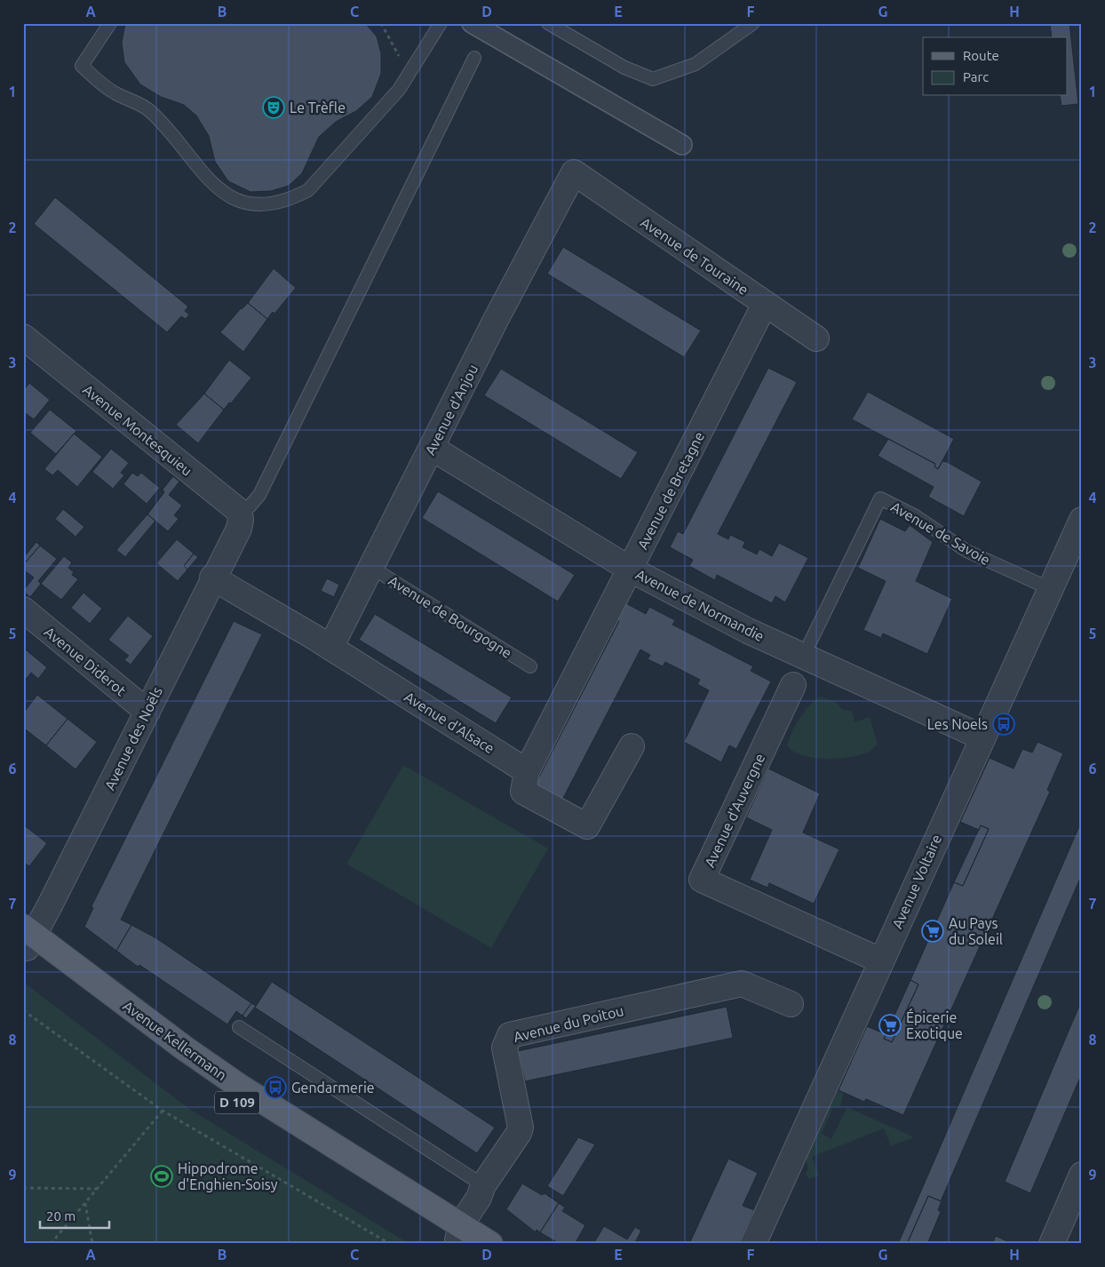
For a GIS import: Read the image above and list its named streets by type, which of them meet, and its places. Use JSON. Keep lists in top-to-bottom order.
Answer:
{
  "streets": {
    "main road": ["Avenue Kellermann", "D 109"],
    "street": [
      "Avenue de Touraine",
      "Avenue d'Anjou",
      "Avenue Montesquieu",
      "Avenue de Bretagne",
      "Avenue de Normandie",
      "Avenue Diderot",
      "Avenue d'Alsace",
      "Avenue des Noëls",
      "Avenue d'Auvergne",
      "Avenue Voltaire",
      "Avenue du Poitou"
    ],
    "lane": ["Avenue de Savoie", "Avenue de Bourgogne"]
  },
  "crossings": [
    ["Avenue de Touraine", "Avenue d'Anjou"],
    ["Avenue de Touraine", "Avenue de Bretagne"],
    ["Avenue d'Anjou", "Avenue de Normandie"],
    ["Avenue d'Anjou", "Avenue de Bourgogne"],
    ["Avenue d'Anjou", "Avenue d'Alsace"],
    ["Avenue Montesquieu", "Avenue des Noëls"],
    ["Avenue de Bretagne", "Avenue de Normandie"],
    ["Avenue de Bretagne", "Avenue d'Alsace"],
    ["Avenue de Savoie", "Avenue Voltaire"],
    ["Avenue de Normandie", "Avenue Voltaire"],
    ["Avenue Diderot", "Avenue des Noëls"],
    ["Avenue d'Alsace", "Avenue des Noëls"],
    ["Avenue des Noëls", "Avenue Kellermann"],
    ["Avenue d'Auvergne", "Avenue Voltaire"],
    ["Avenue du Poitou", "Avenue Kellermann"]
  ],
  "places": {
    "theatre": ["Le Trèfle"],
    "bus stop": ["Les Noels", "Gendarmerie"],
    "supermarket": ["Au Pays du Soleil", "Épicerie Exotique"],
    "sports": ["Hippodrome d'Enghien-Soisy"]
  },
  "legend": ["Route", "Parc"],
  "scale_bar": "20 m",
  "grid": {
    "columns": [
      "A",
      "B",
      "C",
      "D",
      "E",
      "F",
      "G",
      "H"
    ],
    "rows": [
      "1",
      "2",
      "3",
      "4",
      "5",
      "6",
      "7",
      "8",
      "9"
    ]
  }
}
